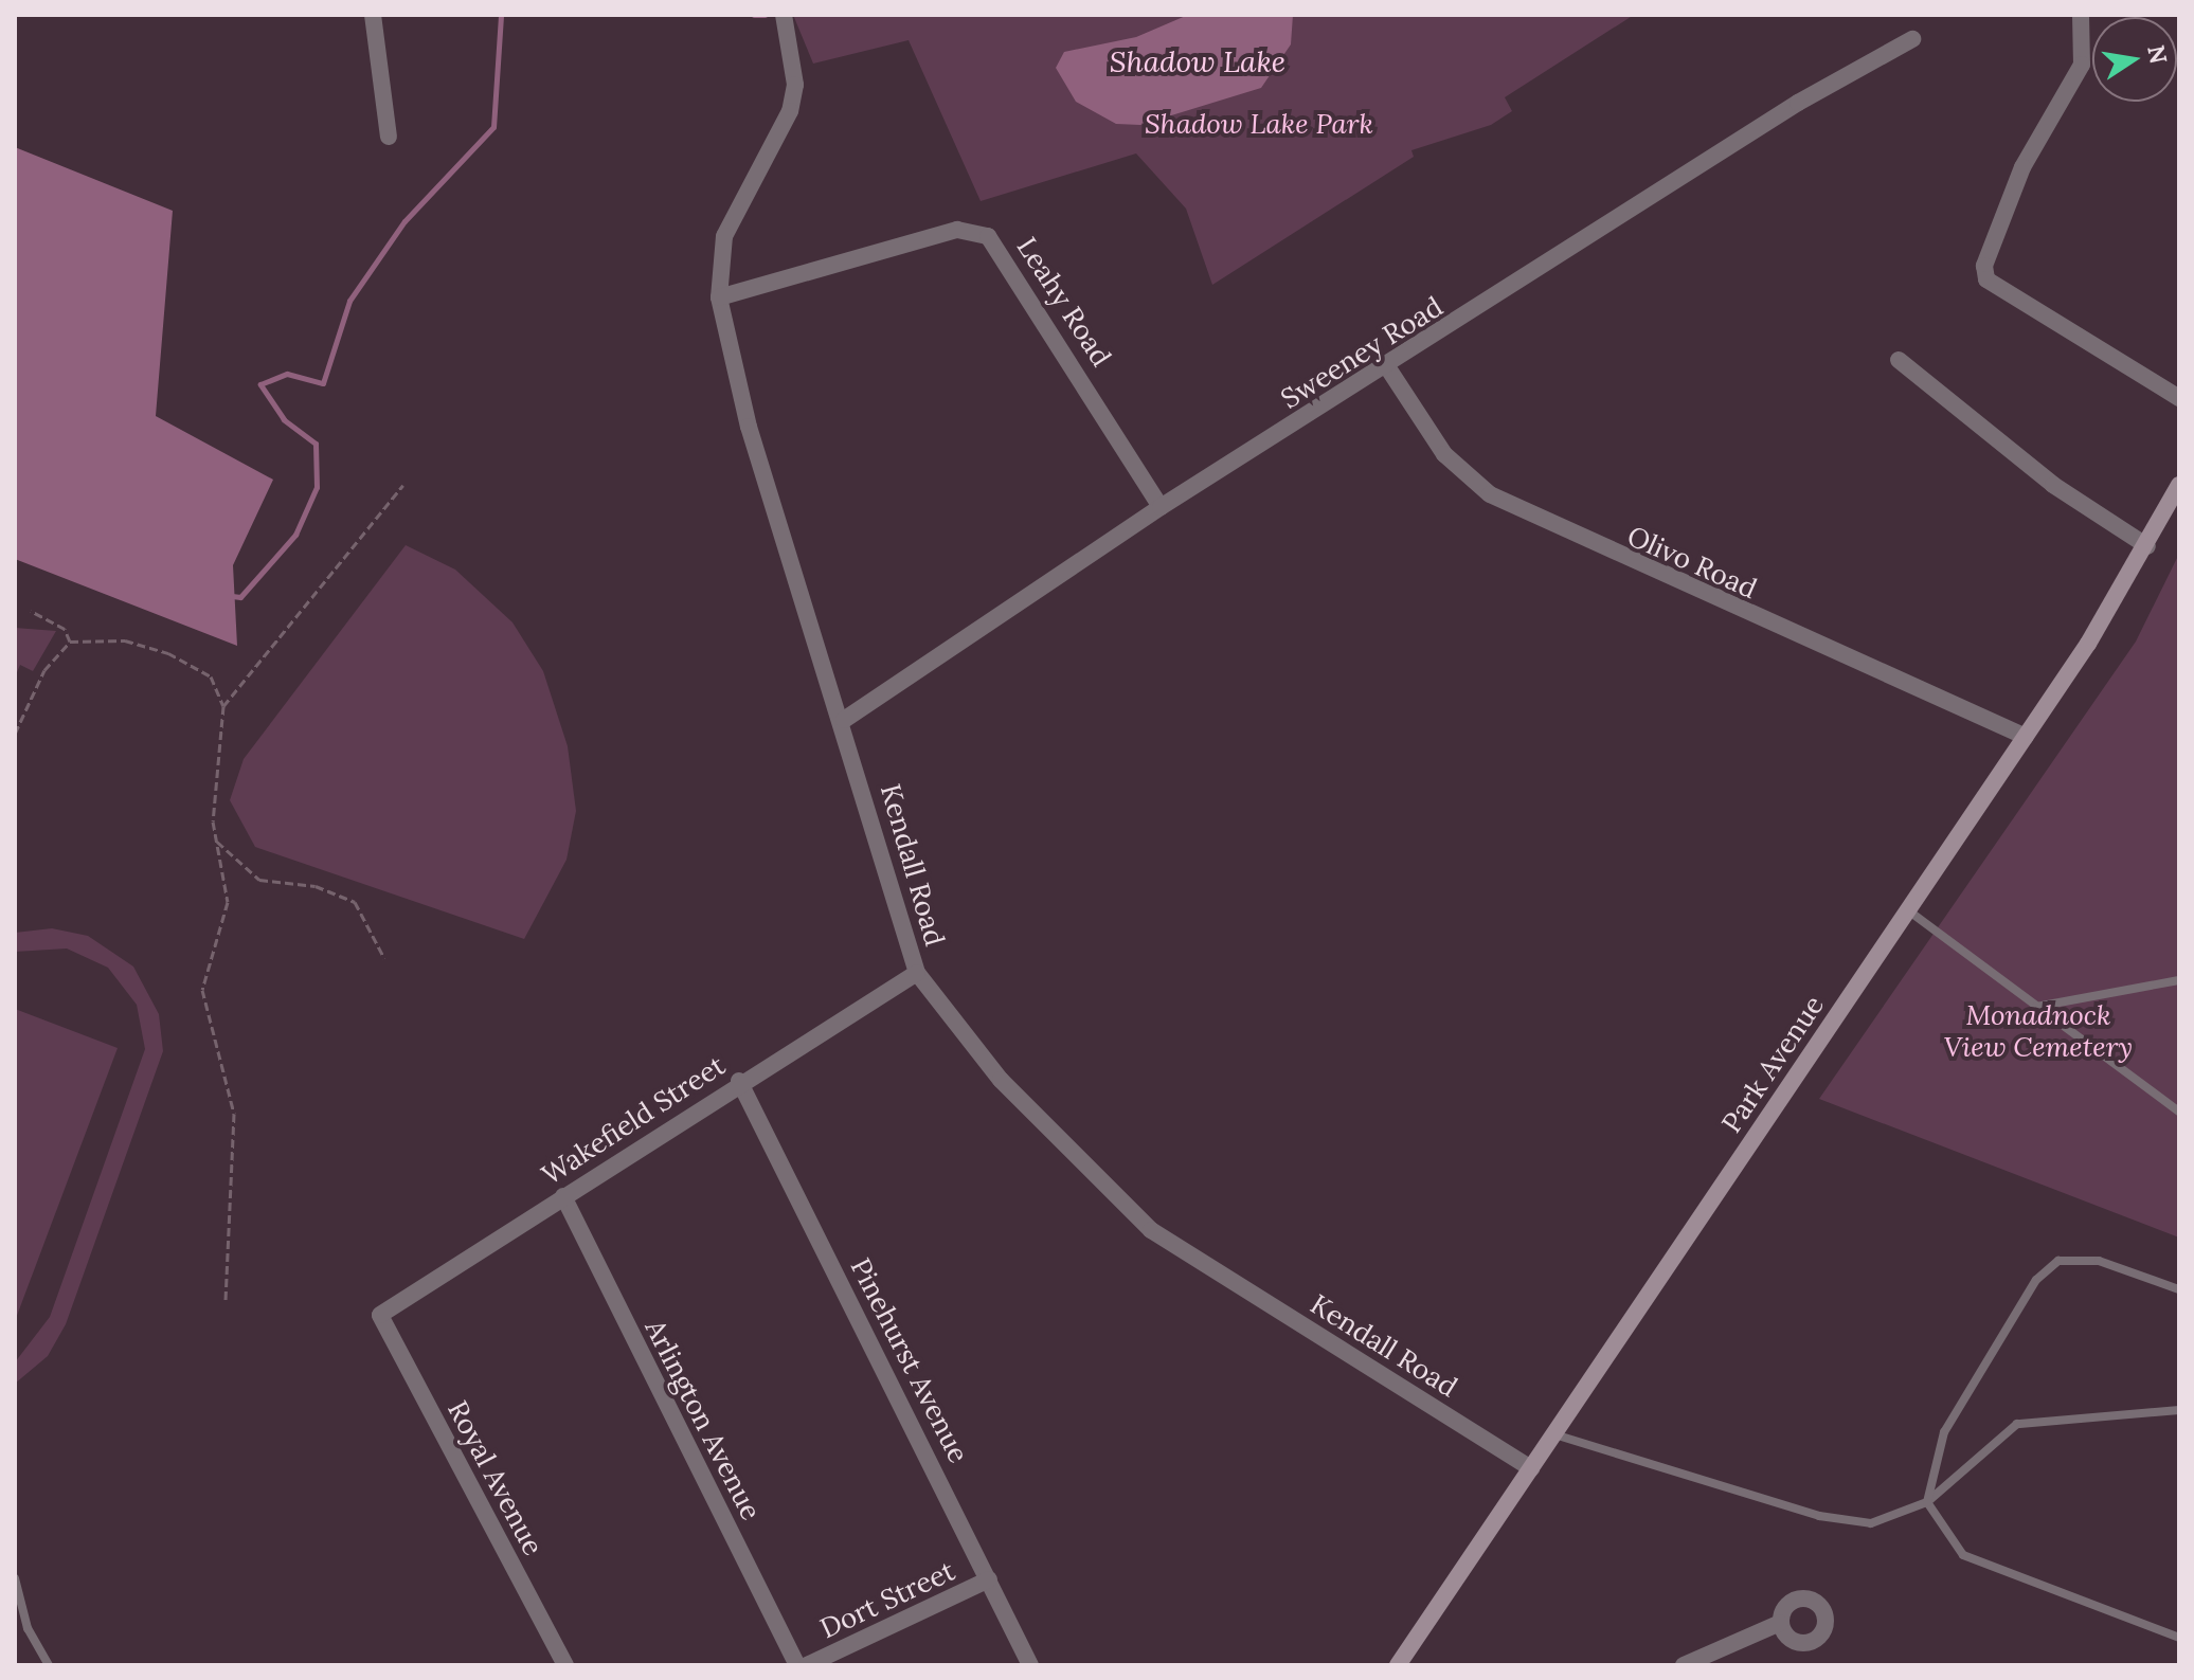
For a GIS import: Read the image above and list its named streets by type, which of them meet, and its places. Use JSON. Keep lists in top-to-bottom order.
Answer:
{
  "streets": {
    "street": [
      "Leahy Road",
      "Sweeney Road",
      "Olivo Road",
      "Kendall Road",
      "Park Avenue",
      "Wakefield Street",
      "Pinehurst Avenue",
      "Arlington Avenue",
      "Royal Avenue",
      "Dort Street"
    ]
  },
  "crossings": [
    ["Leahy Road", "Sweeney Road"],
    ["Leahy Road", "Kendall Road"],
    ["Sweeney Road", "Olivo Road"],
    ["Sweeney Road", "Kendall Road"],
    ["Olivo Road", "Park Avenue"],
    ["Kendall Road", "Park Avenue"],
    ["Kendall Road", "Wakefield Street"],
    ["Wakefield Street", "Pinehurst Avenue"],
    ["Wakefield Street", "Arlington Avenue"],
    ["Wakefield Street", "Royal Avenue"],
    ["Pinehurst Avenue", "Dort Street"]
  ],
  "water": ["Shadow Lake"],
  "parks": ["Shadow Lake Park", "Monadnock View Cemetery"],
  "north": "right"
}
